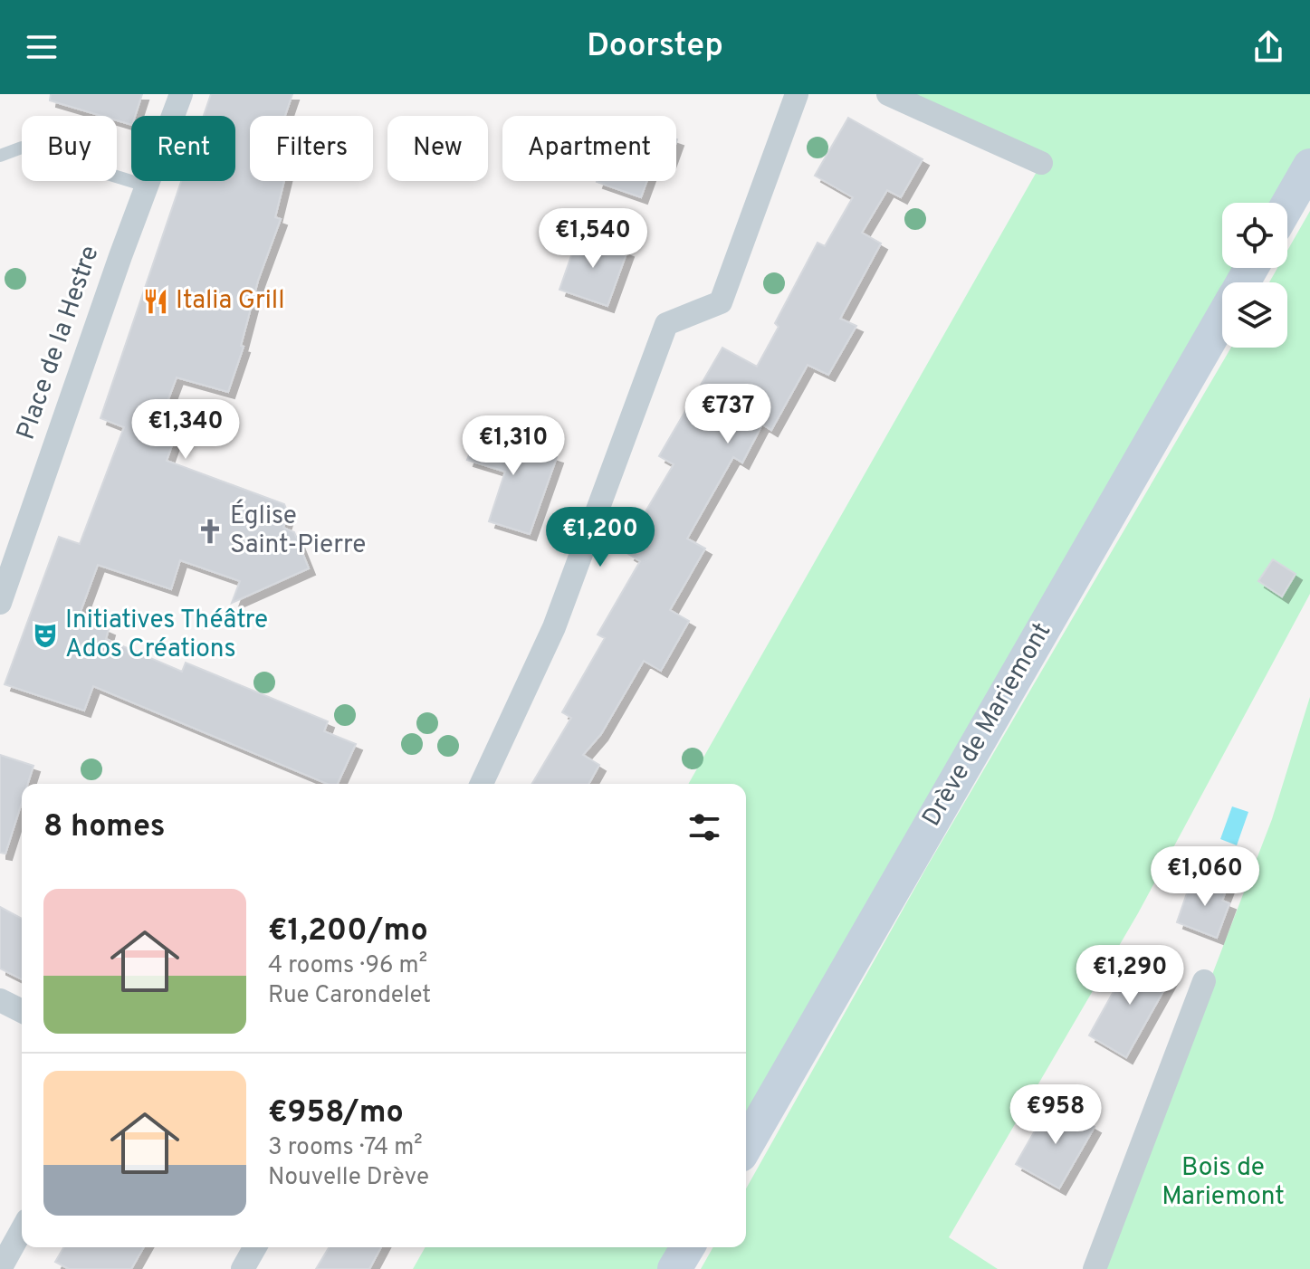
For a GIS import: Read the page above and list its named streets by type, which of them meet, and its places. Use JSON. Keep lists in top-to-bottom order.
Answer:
{
  "streets": {
    "street": ["Place de la Hestre", "Drève de Mariemont"]
  },
  "parks": ["Bois de Mariemont"],
  "places": {
    "restaurant": ["Italia Grill"],
    "church": ["Église Saint-Pierre"],
    "theatre": ["Initiatives Théâtre Ados Créations"]
  },
  "page": {
    "header": "Doorstep",
    "chip": [
      "Buy",
      "Rent",
      "Filters",
      "New",
      "Apartment"
    ],
    "price": [
      "€1,540",
      "€737",
      "€1,340",
      "€1,310",
      "€1,200",
      "€1,060",
      "€1,290",
      "€958"
    ],
    "heading": "8 homes",
    "list": [
      {
        "name": "€1,200/mo",
        "note": "4 rooms · 96 m² · Rue Carondelet"
      },
      {
        "name": "€958/mo",
        "note": "3 rooms · 74 m² · Nouvelle Drève"
      }
    ]
  }
}
